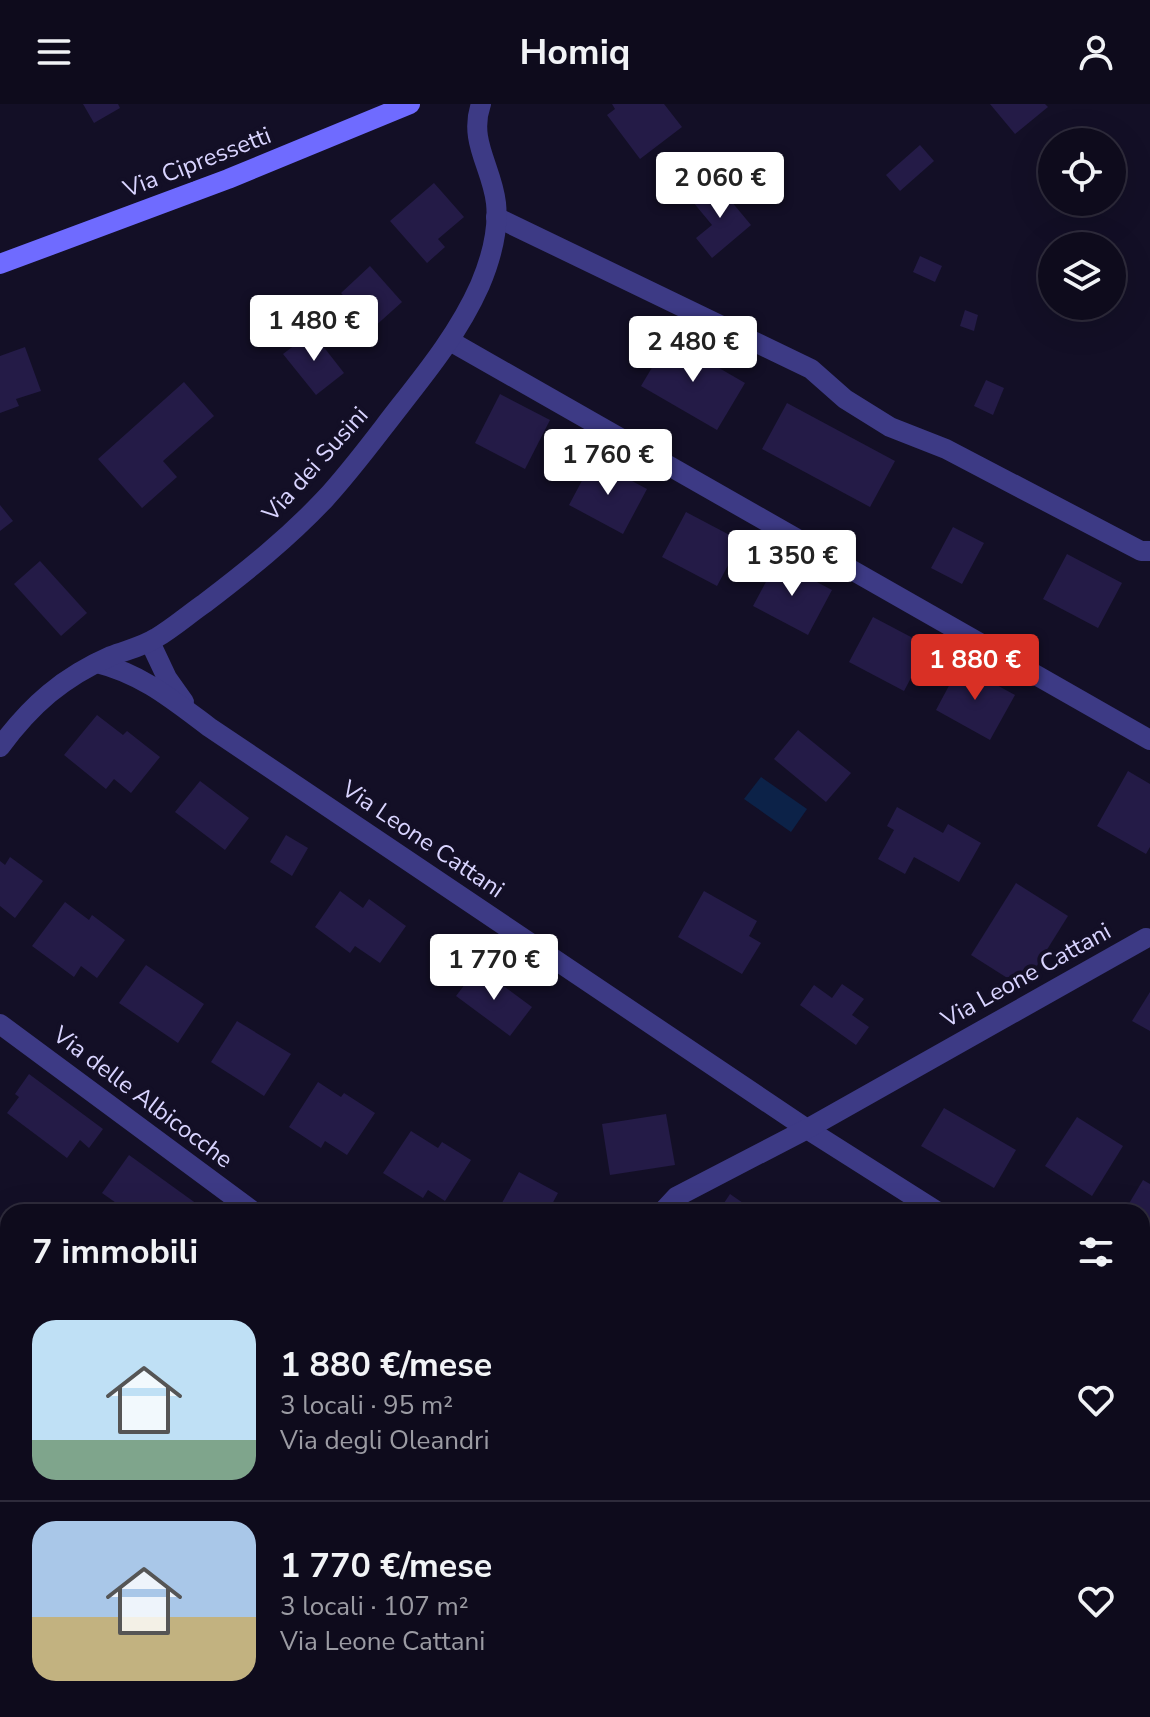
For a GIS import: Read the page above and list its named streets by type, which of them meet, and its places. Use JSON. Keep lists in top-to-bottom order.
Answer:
{
  "streets": {
    "street": [
      "Via Cipressetti",
      "Via dei Susini",
      "Via Leone Cattani",
      "Via delle Albicocche"
    ]
  },
  "crossings": [
    ["Via dei Susini", "Via Leone Cattani"]
  ],
  "page": {
    "header": "Homiq",
    "price": [
      "2 060 €",
      "1 480 €",
      "2 480 €",
      "1 760 €",
      "1 350 €",
      "1 880 €",
      "1 770 €"
    ],
    "heading": "7 immobili",
    "list": [
      {
        "name": "1 880 €/mese",
        "note": "3 locali · 95 m² · Via degli Oleandri"
      },
      {
        "name": "1 770 €/mese",
        "note": "3 locali · 107 m² · Via Leone Cattani"
      }
    ]
  }
}
